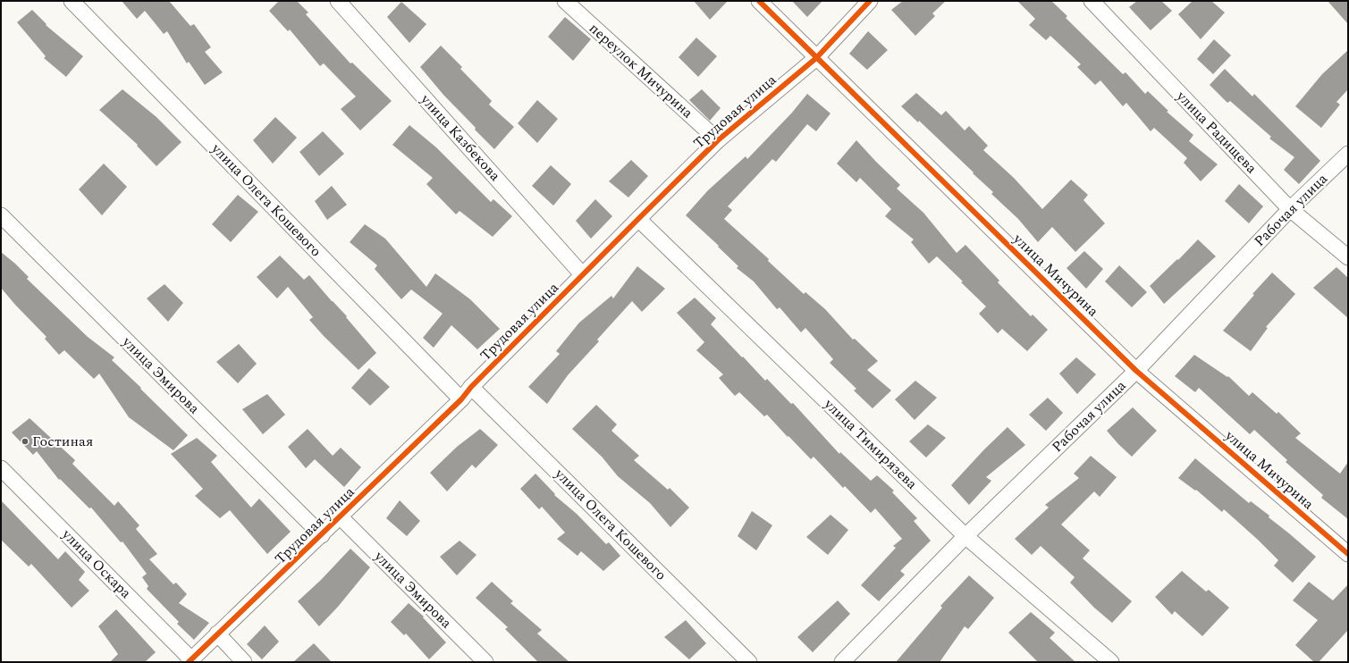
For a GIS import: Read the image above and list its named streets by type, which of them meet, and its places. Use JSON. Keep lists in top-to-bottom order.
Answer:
{
  "streets": {
    "street": [
      "переулок Мичурина",
      "Трудовая улица",
      "улица Радищева",
      "улица Казбекова",
      "улица Олега Кошевого",
      "Рабочая улица",
      "улица Мичурина",
      "улица Эмирова",
      "улица Тимирязева",
      "улица Оскара"
    ]
  },
  "crossings": [
    ["переулок Мичурина", "Трудовая улица"],
    ["Трудовая улица", "улица Казбекова"],
    ["Трудовая улица", "улица Олега Кошевого"],
    ["Трудовая улица", "улица Мичурина"],
    ["Трудовая улица", "улица Эмирова"],
    ["Трудовая улица", "улица Тимирязева"],
    ["Трудовая улица", "улица Оскара"],
    ["улица Радищева", "Рабочая улица"],
    ["Рабочая улица", "улица Мичурина"],
    ["Рабочая улица", "улица Тимирязева"]
  ],
  "places": ["Гостиная"]
}
